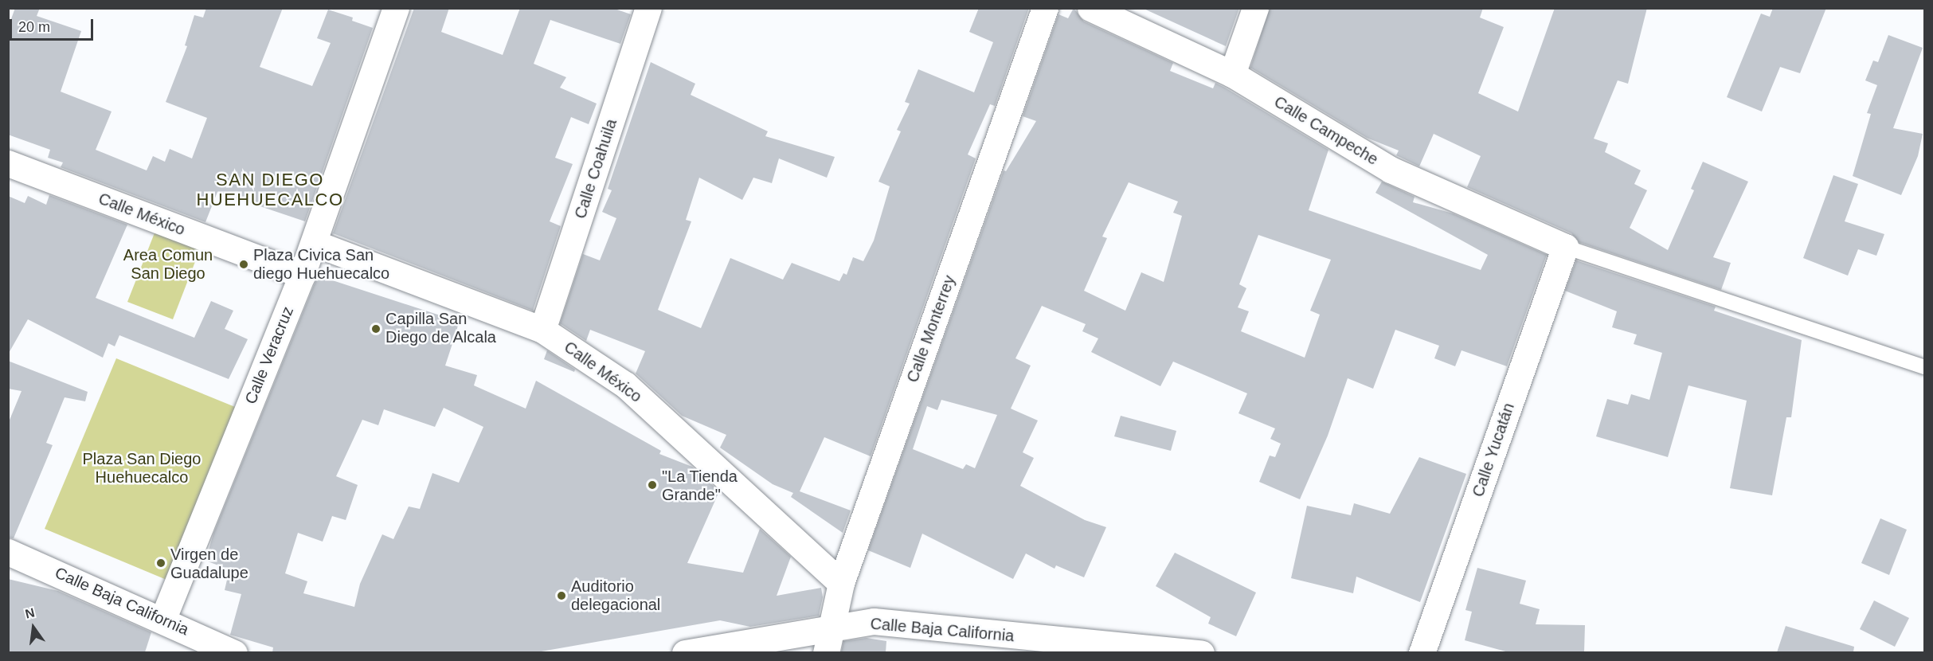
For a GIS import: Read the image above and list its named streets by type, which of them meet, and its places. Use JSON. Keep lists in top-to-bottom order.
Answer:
{
  "streets": {
    "street": [
      "Calle Campeche",
      "Calle Coahuila",
      "Calle México",
      "Calle Monterrey",
      "Calle Veracruz",
      "Calle Yucatán",
      "Calle Baja California"
    ]
  },
  "crossings": [
    ["Calle Campeche", "Calle Yucatán"],
    ["Calle Coahuila", "Calle México"],
    ["Calle México", "Calle Monterrey"],
    ["Calle México", "Calle Veracruz"],
    ["Calle Monterrey", "Calle Baja California"],
    ["Calle Veracruz", "Calle Baja California"]
  ],
  "districts": ["SAN DIEGO HUEHUECALCO"],
  "parks": ["Area Comun San Diego", "Plaza San Diego Huehuecalco"],
  "places": [
    "Plaza Civica San diego Huehuecalco",
    "Capilla San Diego de Alcala",
    "\"La Tienda Grande\"",
    "Virgen de Guadalupe",
    "Auditorio delegacional"
  ],
  "scale_bar": "20 m",
  "north": "top"
}
